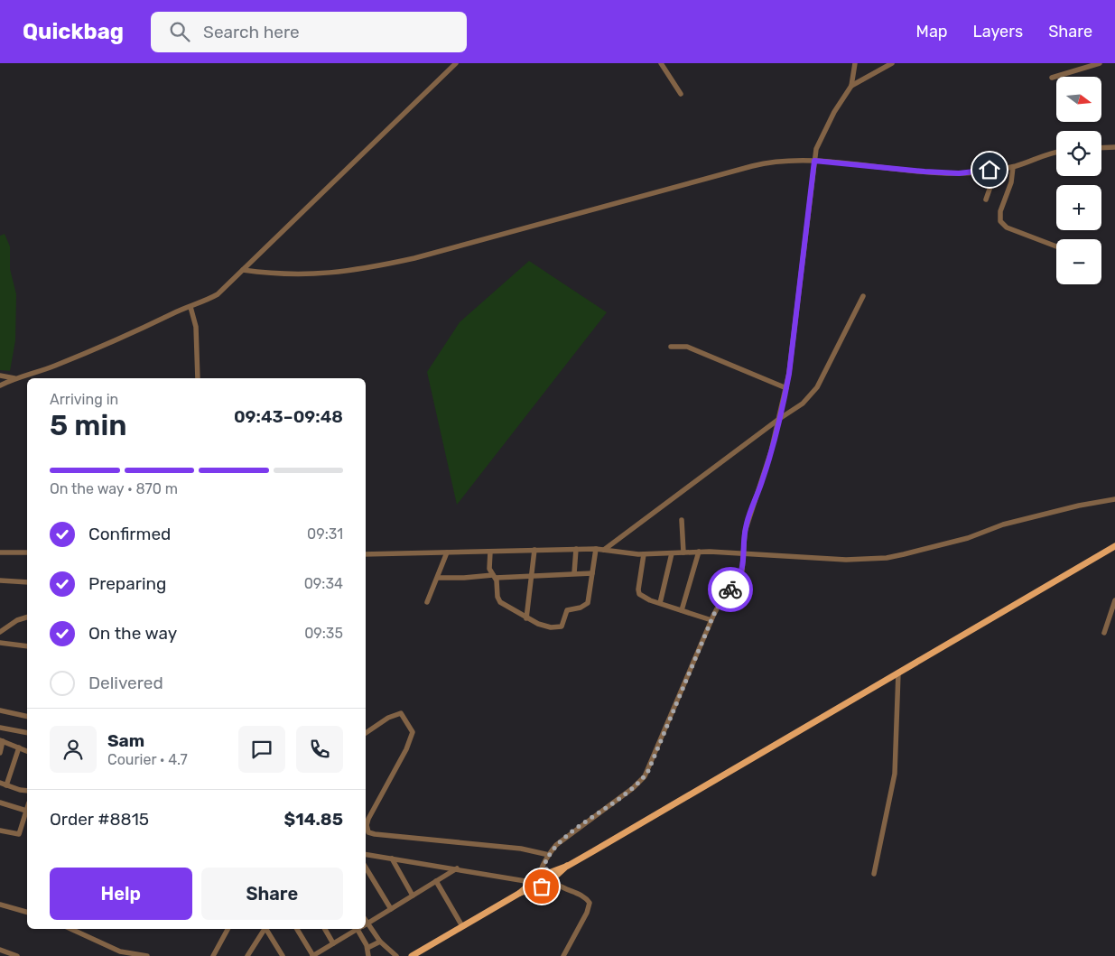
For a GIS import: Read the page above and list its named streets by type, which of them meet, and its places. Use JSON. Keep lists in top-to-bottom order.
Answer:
{
  "north": "right",
  "page": {
    "header": "Quickbag",
    "search": "Search here",
    "nav": ["Map", "Layers", "Share"],
    "map_buttons": ["+", "−"],
    "heading": ["5 min", "Arriving in", "09:43–09:48"],
    "panel": [
      "Sam",
      "Courier · 4.7",
      "Order #8815",
      "$14.85"
    ],
    "bar": "On the way · 870 m",
    "list": [
      ["Confirmed", "09:31"],
      ["Preparing", "09:34"],
      ["On the way", "09:35"],
      "Delivered"
    ],
    "buttons": ["Help", "Share"]
  }
}
